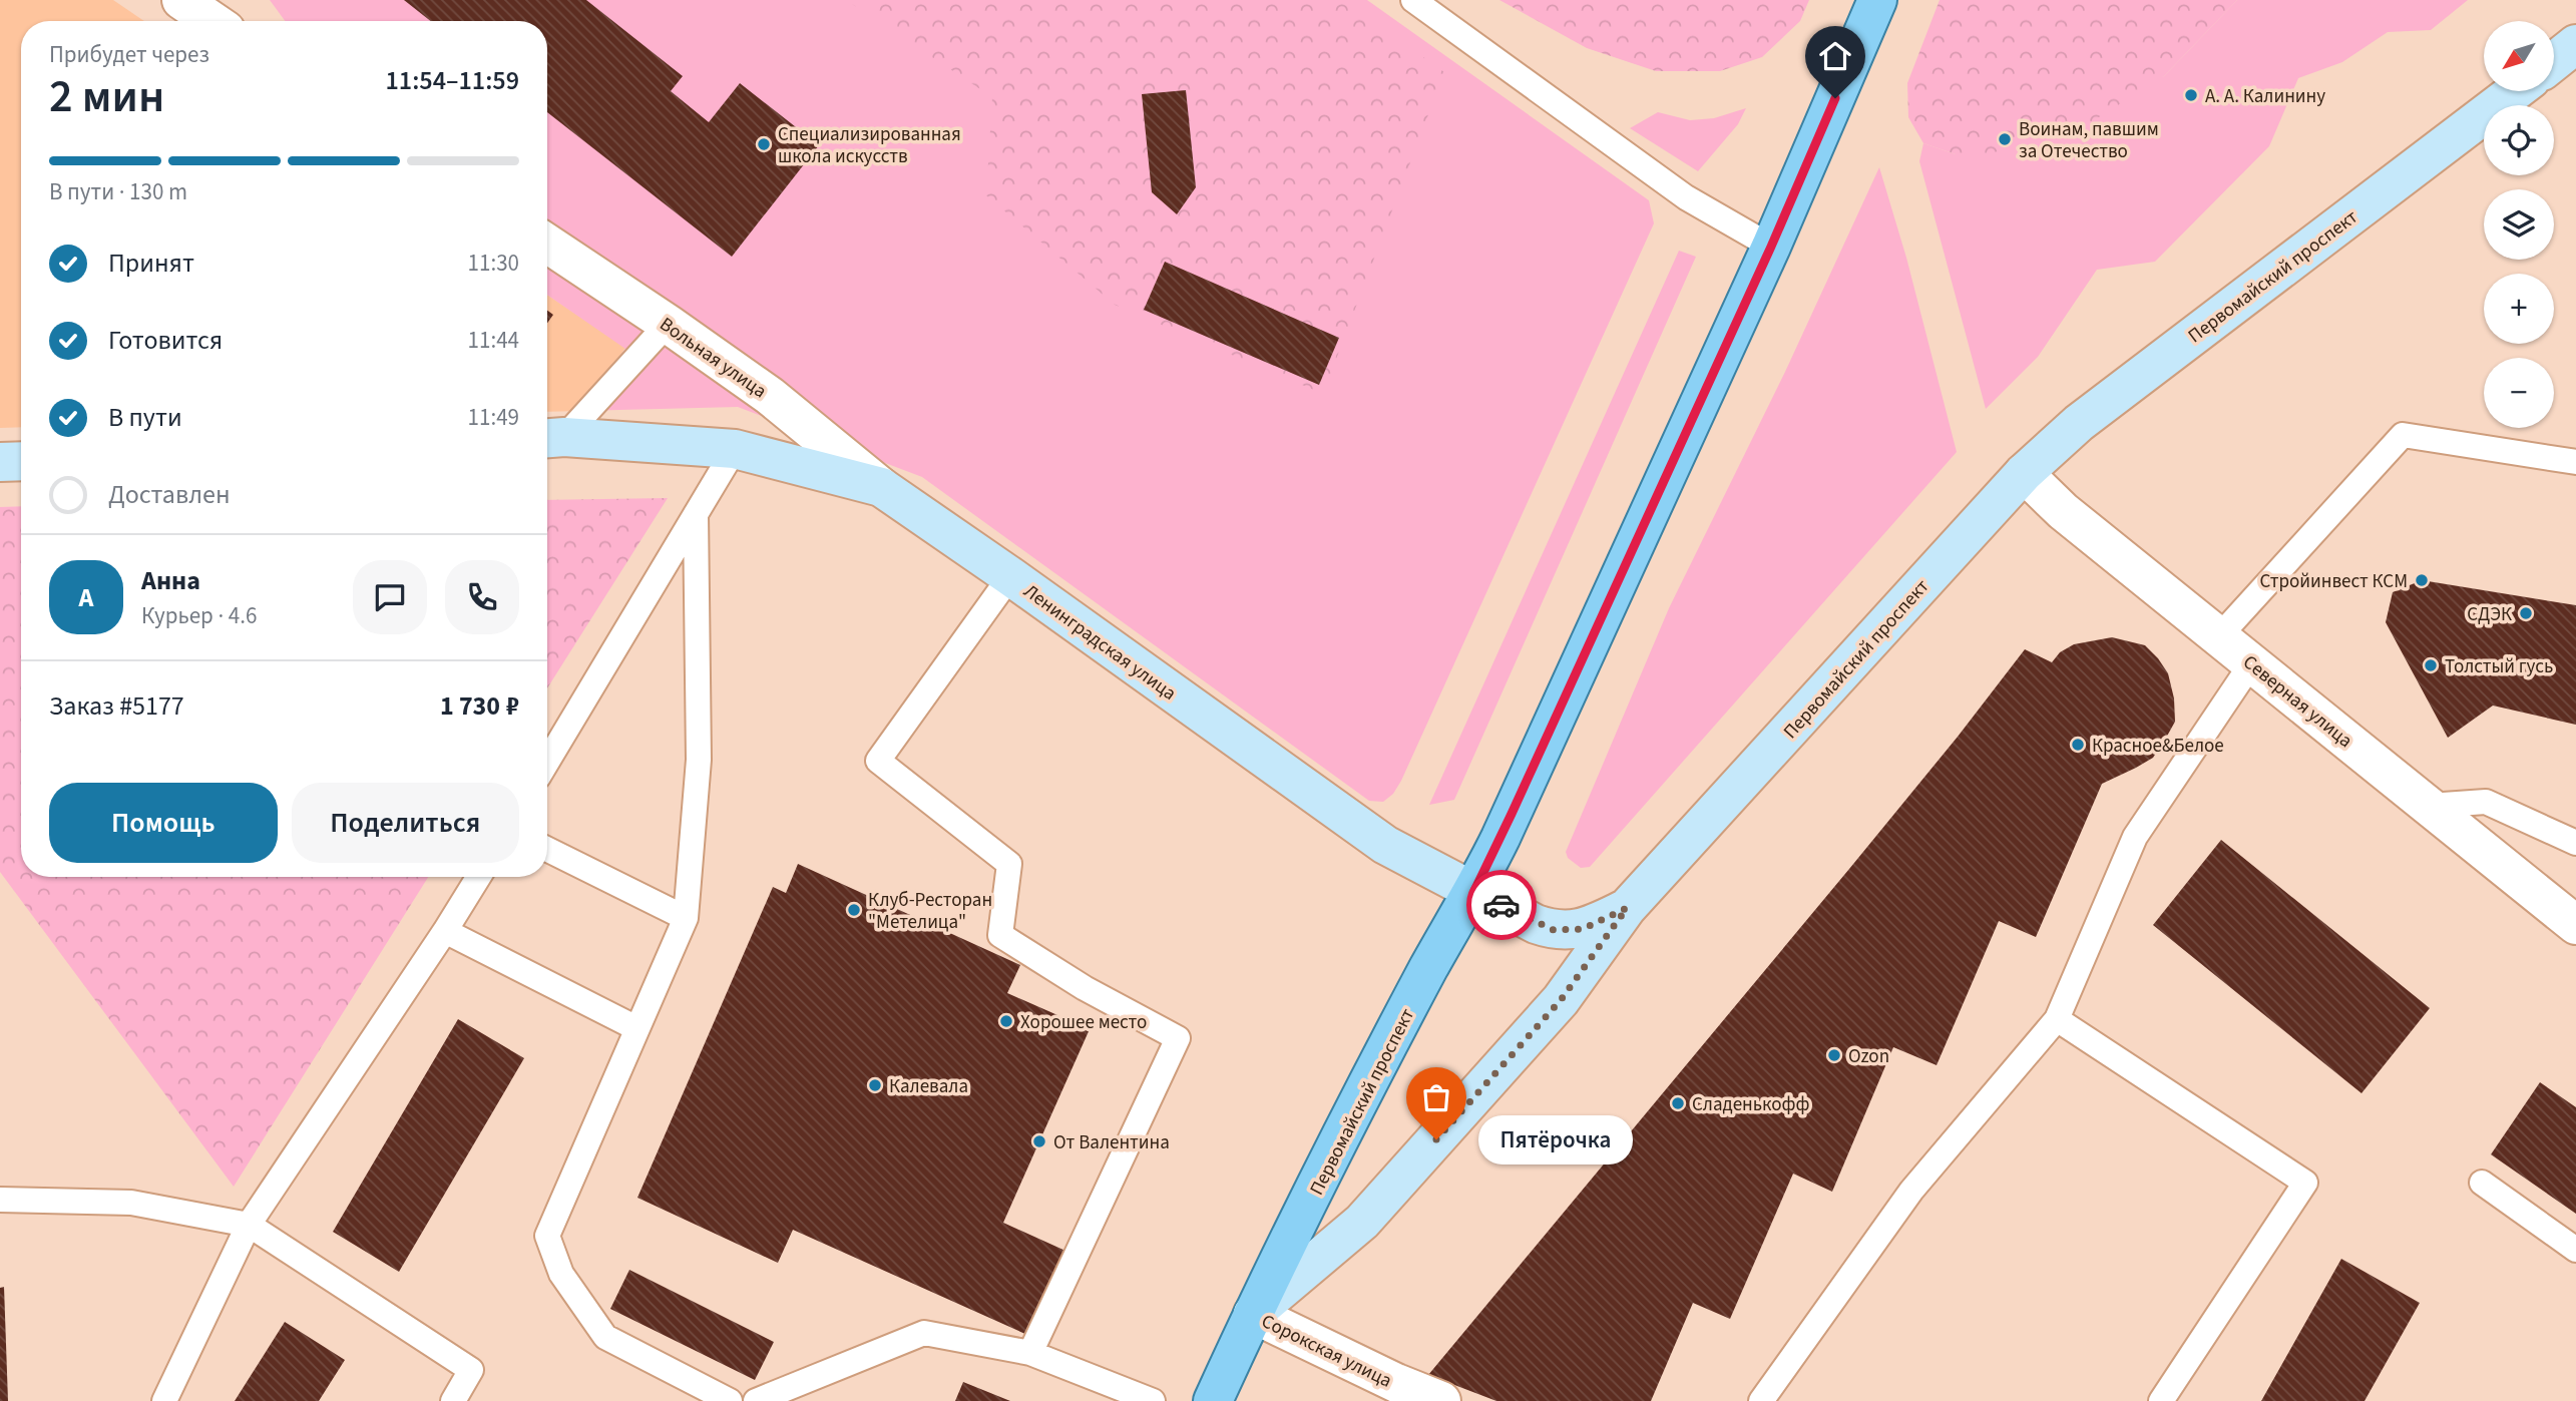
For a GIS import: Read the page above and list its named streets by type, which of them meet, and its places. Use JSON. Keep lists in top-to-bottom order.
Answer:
{
  "streets": {
    "main road": ["Первомайский проспект"],
    "street": [
      "Вольная улица",
      "Ленинградская улица",
      "Северная улица",
      "Сорокская улица"
    ]
  },
  "crossings": [
    ["Первомайский проспект", "Ленинградская улица"],
    ["Первомайский проспект", "Северная улица"],
    ["Первомайский проспект", "Сорокская улица"],
    ["Вольная улица", "Ленинградская улица"]
  ],
  "places": [
    "А. А. Калинину",
    "Воинам, павшим за Отечество",
    "Специализированная школа искусств",
    "Стройинвест КСМ",
    "СДЭК",
    "Толстый гусь",
    "Красное&Белое",
    "Клуб-Ресторан \"Метелица\"",
    "Хорошее место",
    "Ozon",
    "Калевала",
    "Сладенькофф",
    "Пятёрочка",
    "От Валентина"
  ],
  "north": "bottom left",
  "page": {
    "map_buttons": ["+", "−"],
    "heading": ["2 мин", "Прибудет через", "11:54–11:59"],
    "panel": [
      "Анна",
      "Курьер · 4.6",
      "Заказ #5177",
      "1 730 ₽"
    ],
    "bar": "В пути · 130 m",
    "list": [
      ["Принят", "11:30"],
      ["Готовится", "11:44"],
      ["В пути", "11:49"],
      "Доставлен"
    ],
    "round": "А",
    "buttons": ["Помощь", "Поделиться"],
    "bubble": "Пятёрочка"
  }
}
